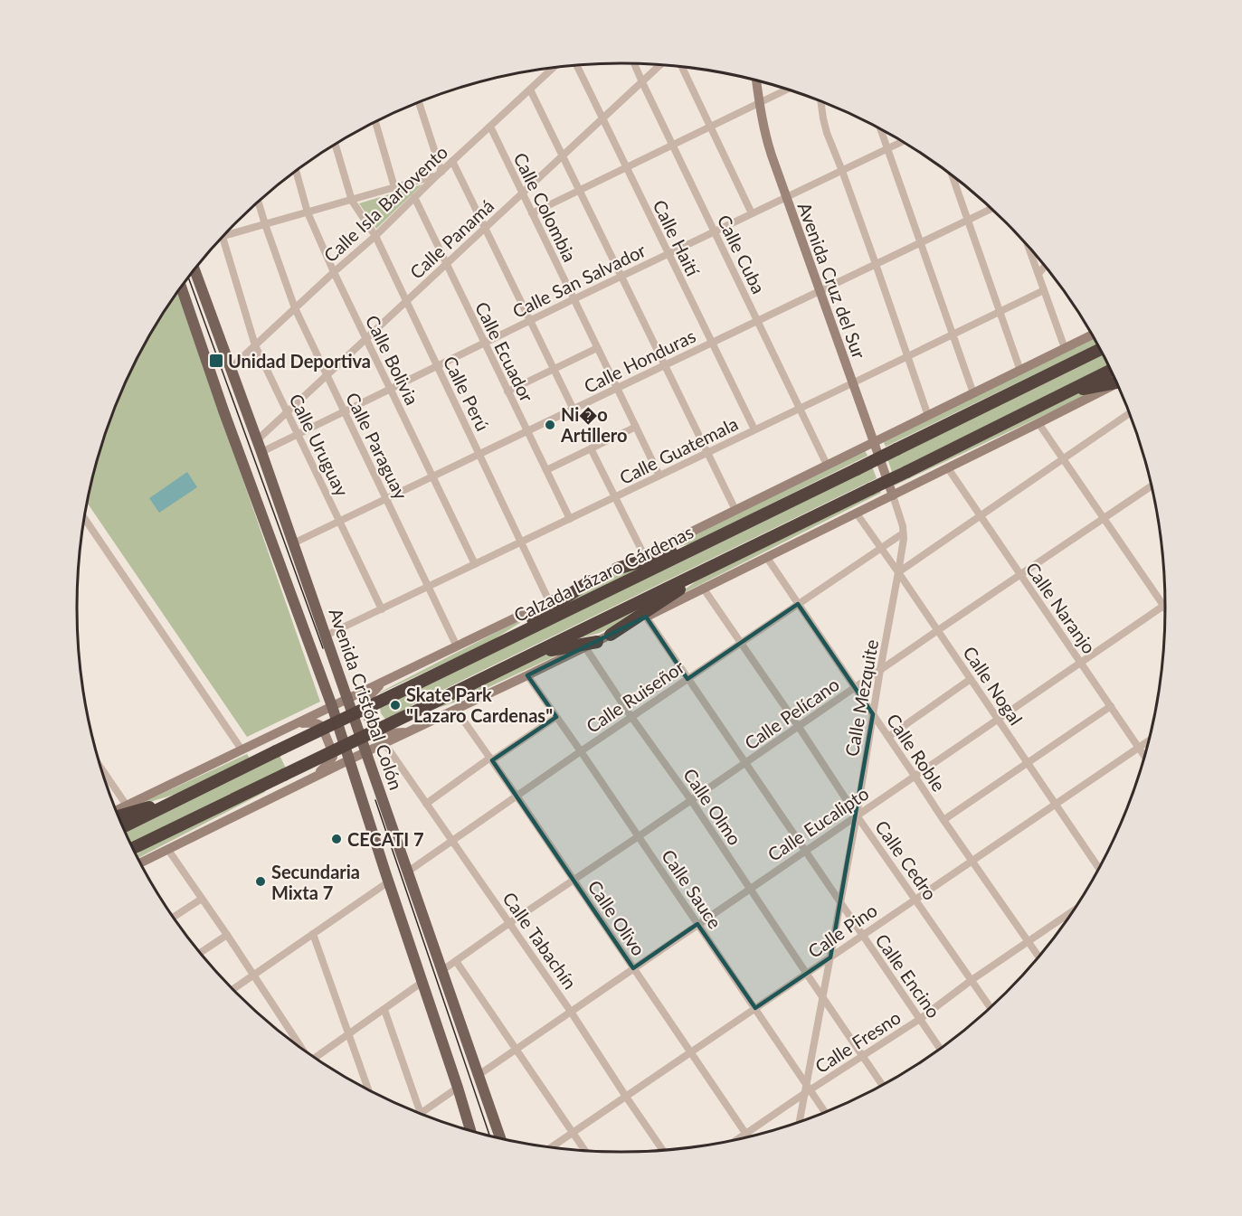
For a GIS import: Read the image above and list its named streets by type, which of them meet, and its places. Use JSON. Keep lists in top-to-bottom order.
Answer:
{
  "streets": {
    "highway": ["Calzada Lázaro Cárdenas"],
    "main road": ["Avenida Cruz del Sur", "Avenida Cristóbal Colón"],
    "street": [
      "Calle Isla Barlovento",
      "Calle Colombia",
      "Calle Haití",
      "Calle Panamá",
      "Calle Cuba",
      "Calle San Salvador",
      "Calle Ecuador",
      "Calle Bolivia",
      "Calle Honduras",
      "Calle Perú",
      "Calle Uruguay",
      "Calle Paraguay",
      "Calle Guatemala",
      "Calle Naranjo",
      "Calle Nogal",
      "Calle Ruiseñor",
      "Calle Mezquite",
      "Calle Pelícano",
      "Calle Roble",
      "Calle Olmo",
      "Calle Eucalipto",
      "Calle Cedro",
      "Calle Sauce",
      "Calle Olivo",
      "Calle Pino",
      "Calle Tabachín",
      "Calle Encino",
      "Calle Fresno"
    ]
  },
  "crossings": [
    ["Calle Isla Barlovento", "Calle Colombia"],
    ["Calle Isla Barlovento", "Calle Ecuador"],
    ["Calle Isla Barlovento", "Calle Bolivia"],
    ["Calle Isla Barlovento", "Calle Perú"],
    ["Calle Isla Barlovento", "Calle Uruguay"],
    ["Calle Isla Barlovento", "Calle Paraguay"],
    ["Calle Isla Barlovento", "Avenida Cristóbal Colón"],
    ["Calle Colombia", "Calle Panamá"],
    ["Calle Colombia", "Calle San Salvador"],
    ["Calle Colombia", "Calle Honduras"],
    ["Calle Colombia", "Calle Guatemala"],
    ["Calle Haití", "Calle Panamá"],
    ["Calle Haití", "Calle San Salvador"],
    ["Calle Haití", "Calle Honduras"],
    ["Calle Haití", "Calle Guatemala"],
    ["Calle Panamá", "Calle Cuba"],
    ["Calle Panamá", "Calle Ecuador"],
    ["Calle Panamá", "Calle Bolivia"],
    ["Calle Panamá", "Calle Perú"],
    ["Calle Panamá", "Calle Uruguay"],
    ["Calle Panamá", "Calle Paraguay"],
    ["Calle Panamá", "Avenida Cristóbal Colón"],
    ["Calle Cuba", "Calle San Salvador"],
    ["Calle Cuba", "Calle Honduras"],
    ["Calle Cuba", "Calle Guatemala"],
    ["Calle Cuba", "Calzada Lázaro Cárdenas"],
    ["Calle San Salvador", "Avenida Cruz del Sur"],
    ["Calle San Salvador", "Calle Ecuador"],
    ["Calle San Salvador", "Calle Bolivia"],
    ["Calle San Salvador", "Calle Perú"],
    ["Calle San Salvador", "Calle Uruguay"],
    ["Calle San Salvador", "Calle Paraguay"],
    ["Calle San Salvador", "Avenida Cristóbal Colón"],
    ["Avenida Cruz del Sur", "Calle Honduras"],
    ["Avenida Cruz del Sur", "Calle Guatemala"],
    ["Avenida Cruz del Sur", "Calzada Lázaro Cárdenas"],
    ["Avenida Cruz del Sur", "Calle Mezquite"],
    ["Calle Ecuador", "Calle Honduras"],
    ["Calle Ecuador", "Calle Guatemala"],
    ["Calle Bolivia", "Calle Honduras"],
    ["Calle Bolivia", "Calle Guatemala"],
    ["Calle Honduras", "Calle Perú"],
    ["Calle Honduras", "Calle Uruguay"],
    ["Calle Honduras", "Calle Paraguay"],
    ["Calle Honduras", "Avenida Cristóbal Colón"],
    ["Calle Perú", "Calle Guatemala"],
    ["Calle Perú", "Calzada Lázaro Cárdenas"],
    ["Calle Uruguay", "Calle Guatemala"],
    ["Calle Paraguay", "Calle Guatemala"],
    ["Calle Paraguay", "Calzada Lázaro Cárdenas"],
    ["Calle Guatemala", "Avenida Cristóbal Colón"],
    ["Calzada Lázaro Cárdenas", "Avenida Cristóbal Colón"],
    ["Calle Naranjo", "Calle Pelícano"],
    ["Calle Naranjo", "Calle Eucalipto"],
    ["Calle Naranjo", "Calle Pino"],
    ["Calle Nogal", "Calle Ruiseñor"],
    ["Calle Nogal", "Calle Mezquite"],
    ["Calle Nogal", "Calle Pelícano"],
    ["Calle Nogal", "Calle Eucalipto"],
    ["Calle Nogal", "Calle Pino"],
    ["Calle Ruiseñor", "Calle Mezquite"],
    ["Calle Ruiseñor", "Avenida Cristóbal Colón"],
    ["Calle Ruiseñor", "Calle Roble"],
    ["Calle Ruiseñor", "Calle Olmo"],
    ["Calle Ruiseñor", "Calle Cedro"],
    ["Calle Ruiseñor", "Calle Sauce"],
    ["Calle Ruiseñor", "Calle Olivo"],
    ["Calle Ruiseñor", "Calle Tabachín"],
    ["Calle Ruiseñor", "Calle Encino"],
    ["Calle Mezquite", "Calle Pelícano"],
    ["Calle Mezquite", "Calle Roble"],
    ["Calle Mezquite", "Calle Olmo"],
    ["Calle Mezquite", "Calle Eucalipto"],
    ["Calle Mezquite", "Calle Cedro"],
    ["Calle Mezquite", "Calle Sauce"],
    ["Calle Mezquite", "Calle Pino"],
    ["Calle Mezquite", "Calle Encino"],
    ["Calle Mezquite", "Calle Fresno"],
    ["Avenida Cristóbal Colón", "Calle Pelícano"],
    ["Avenida Cristóbal Colón", "Calle Eucalipto"],
    ["Calle Pelícano", "Calle Roble"],
    ["Calle Pelícano", "Calle Olmo"],
    ["Calle Pelícano", "Calle Cedro"],
    ["Calle Pelícano", "Calle Sauce"],
    ["Calle Pelícano", "Calle Olivo"],
    ["Calle Pelícano", "Calle Tabachín"],
    ["Calle Pelícano", "Calle Encino"],
    ["Calle Roble", "Calle Eucalipto"],
    ["Calle Roble", "Calle Pino"],
    ["Calle Roble", "Calle Fresno"],
    ["Calle Olmo", "Calle Eucalipto"],
    ["Calle Olmo", "Calle Pino"],
    ["Calle Olmo", "Calle Fresno"],
    ["Calle Eucalipto", "Calle Cedro"],
    ["Calle Eucalipto", "Calle Sauce"],
    ["Calle Eucalipto", "Calle Olivo"],
    ["Calle Eucalipto", "Calle Tabachín"],
    ["Calle Eucalipto", "Calle Encino"],
    ["Calle Cedro", "Calle Pino"],
    ["Calle Cedro", "Calle Fresno"],
    ["Calle Sauce", "Calle Pino"],
    ["Calle Sauce", "Calle Fresno"],
    ["Calle Olivo", "Calle Pino"],
    ["Calle Olivo", "Calle Fresno"],
    ["Calle Pino", "Calle Tabachín"],
    ["Calle Pino", "Calle Encino"],
    ["Calle Encino", "Calle Fresno"]
  ],
  "places": {
    "transit": ["Unidad Deportiva"],
    "other": [
      "Ni�o Artillero",
      "Skate Park \"Lazaro Cardenas\"",
      "CECATI 7",
      "Secundaria Mixta 7"
    ]
  }
}
